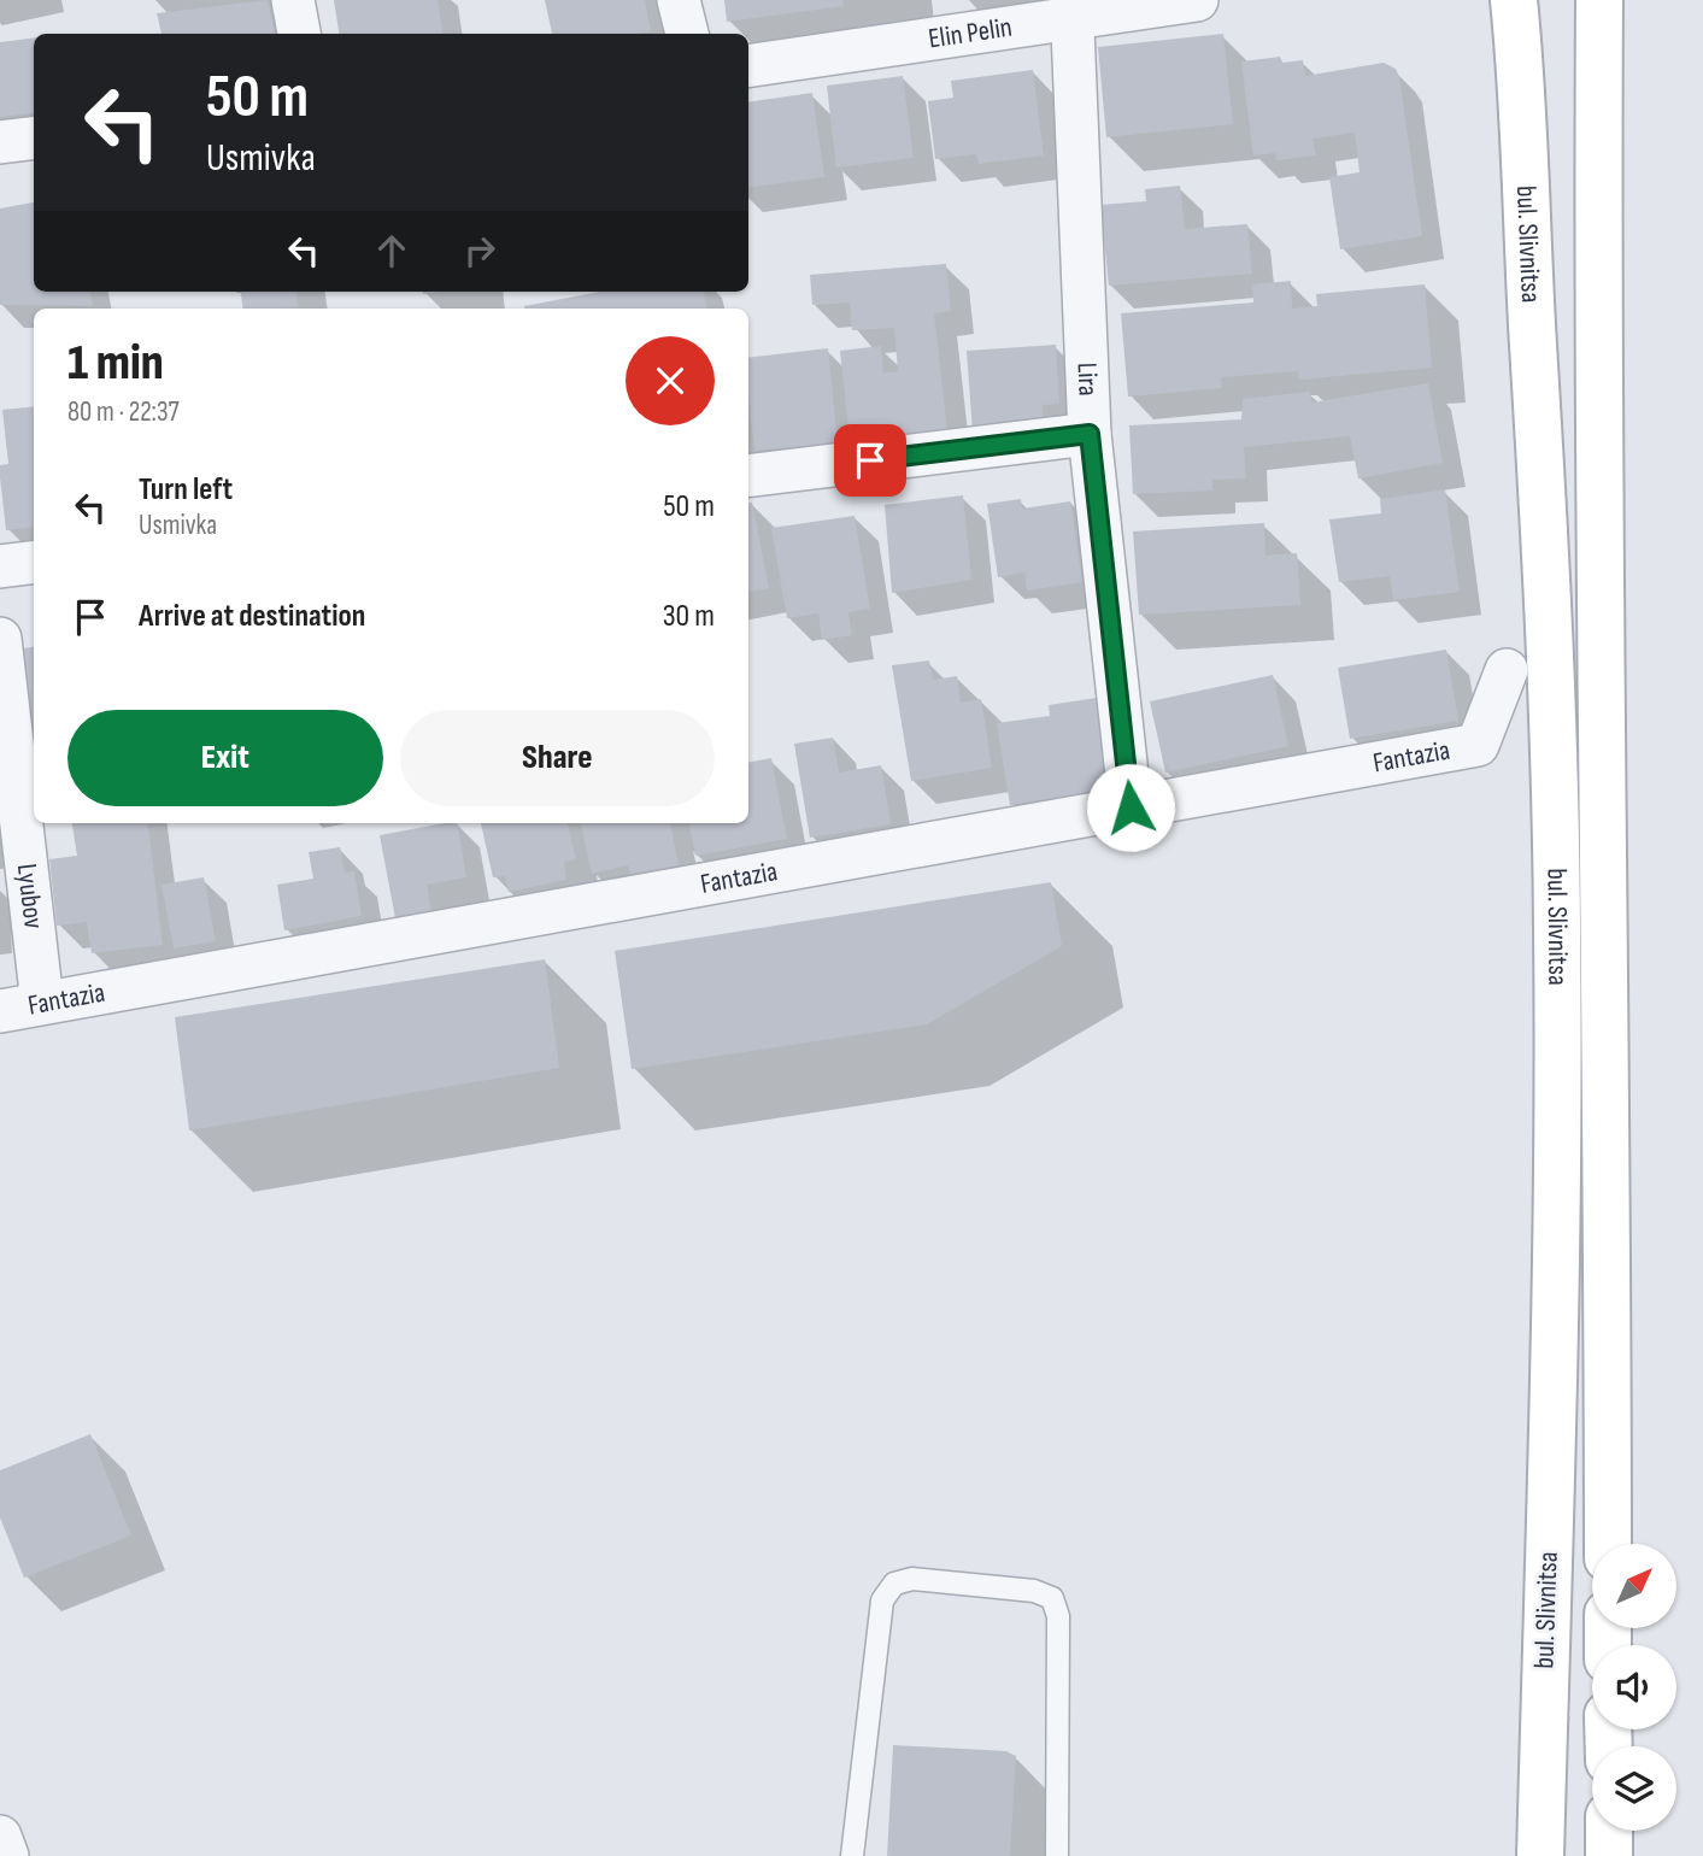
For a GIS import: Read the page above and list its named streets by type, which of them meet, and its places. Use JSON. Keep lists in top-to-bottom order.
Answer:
{
  "streets": {
    "main road": ["bul. Slivnitsa"],
    "street": [
      "Elin Pelin",
      "Lira",
      "Fantazia",
      "Lyubov"
    ]
  },
  "crossings": [
    ["Elin Pelin", "Lira"],
    ["Lira", "Fantazia"],
    ["Fantazia", "Lyubov"]
  ],
  "north": "top right",
  "page": {
    "turn": ["50 m", "Usmivka"],
    "heading": ["1 min", "80 m · 22:37"],
    "list": [
      {
        "name": "Turn left",
        "note": "Usmivka",
        "value": "50 m"
      },
      {
        "name": "Arrive at destination",
        "value": "30 m"
      }
    ],
    "buttons": ["Exit", "Share"]
  }
}
